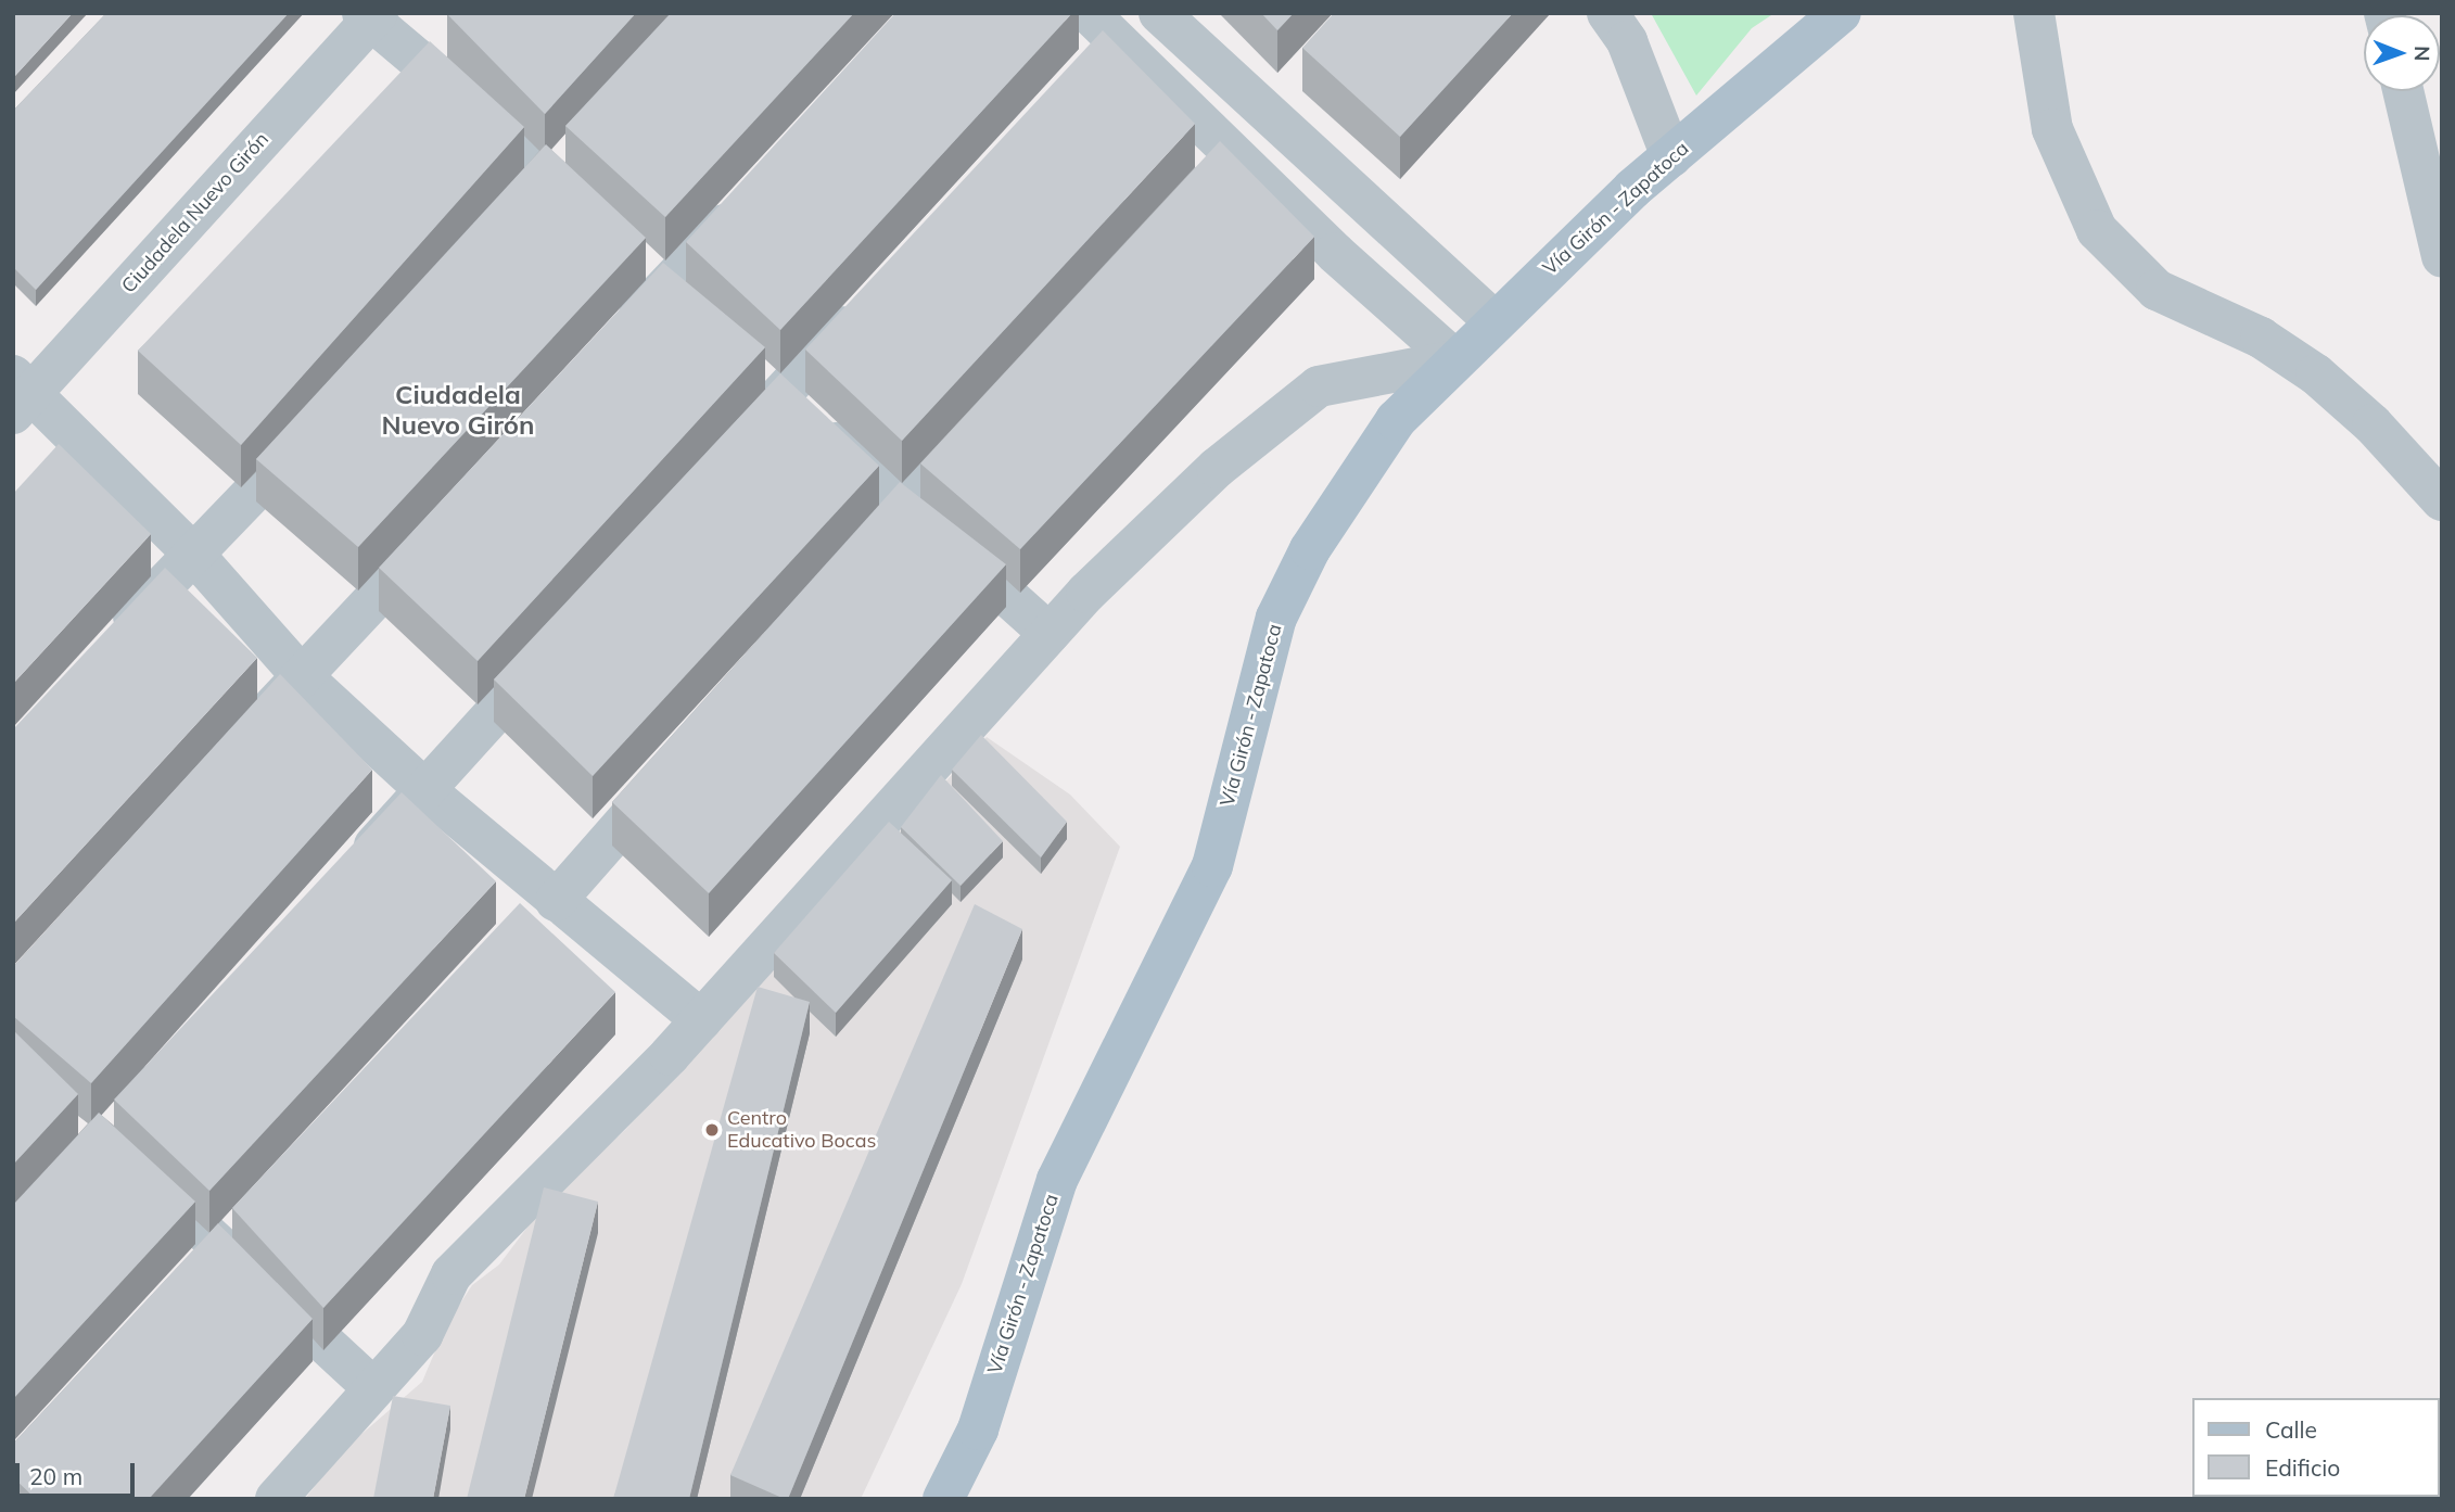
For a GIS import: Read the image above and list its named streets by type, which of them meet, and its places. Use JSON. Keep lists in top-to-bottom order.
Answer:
{
  "streets": {
    "main road": ["Vía Girón - Zapatoca"],
    "street": ["Ciudadela Nuevo Girón"]
  },
  "districts": ["Ciudadela Nuevo Girón"],
  "places": ["Centro Educativo Bocas"],
  "legend": ["Calle", "Edificio"],
  "scale_bar": "20 m",
  "north": "right"
}
